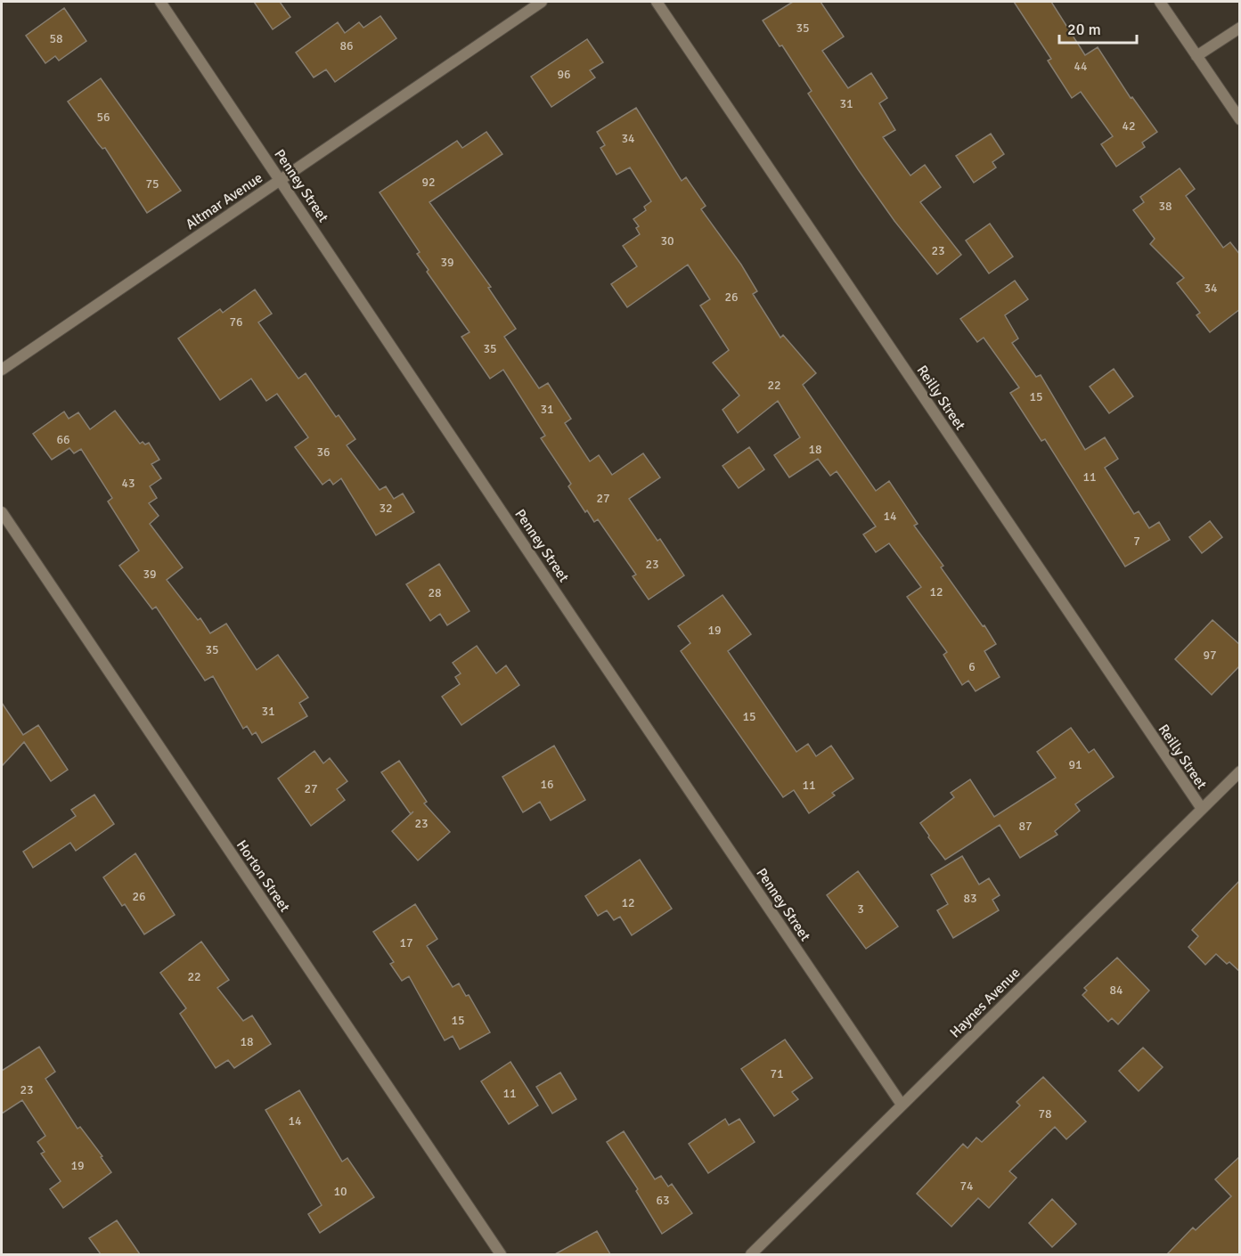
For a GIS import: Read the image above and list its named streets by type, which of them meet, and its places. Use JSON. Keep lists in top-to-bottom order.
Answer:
{
  "streets": {
    "street": [
      "Penney Street",
      "Altmar Avenue",
      "Reilly Street",
      "Horton Street",
      "Haynes Avenue"
    ]
  },
  "crossings": [
    ["Penney Street", "Altmar Avenue"],
    ["Penney Street", "Haynes Avenue"],
    ["Reilly Street", "Haynes Avenue"]
  ],
  "house_numbers": [
    "35",
    "58",
    "86",
    "44",
    "96",
    "31",
    "56",
    "42",
    "34",
    "92",
    "75",
    "38",
    "30",
    "23",
    "39",
    "34",
    "26",
    "76",
    "35",
    "22",
    "15",
    "31",
    "66",
    "18",
    "36",
    "11",
    "43",
    "27",
    "32",
    "14",
    "7",
    "23",
    "39",
    "12",
    "28",
    "19",
    "35",
    "97",
    "6",
    "31",
    "15",
    "91",
    "16",
    "11",
    "27",
    "23",
    "87",
    "26",
    "83",
    "12",
    "3",
    "17",
    "22",
    "84",
    "15",
    "18",
    "71",
    "23",
    "11",
    "78",
    "14",
    "19",
    "74",
    "10",
    "63"
  ],
  "scale_bar": "20 m"
}
